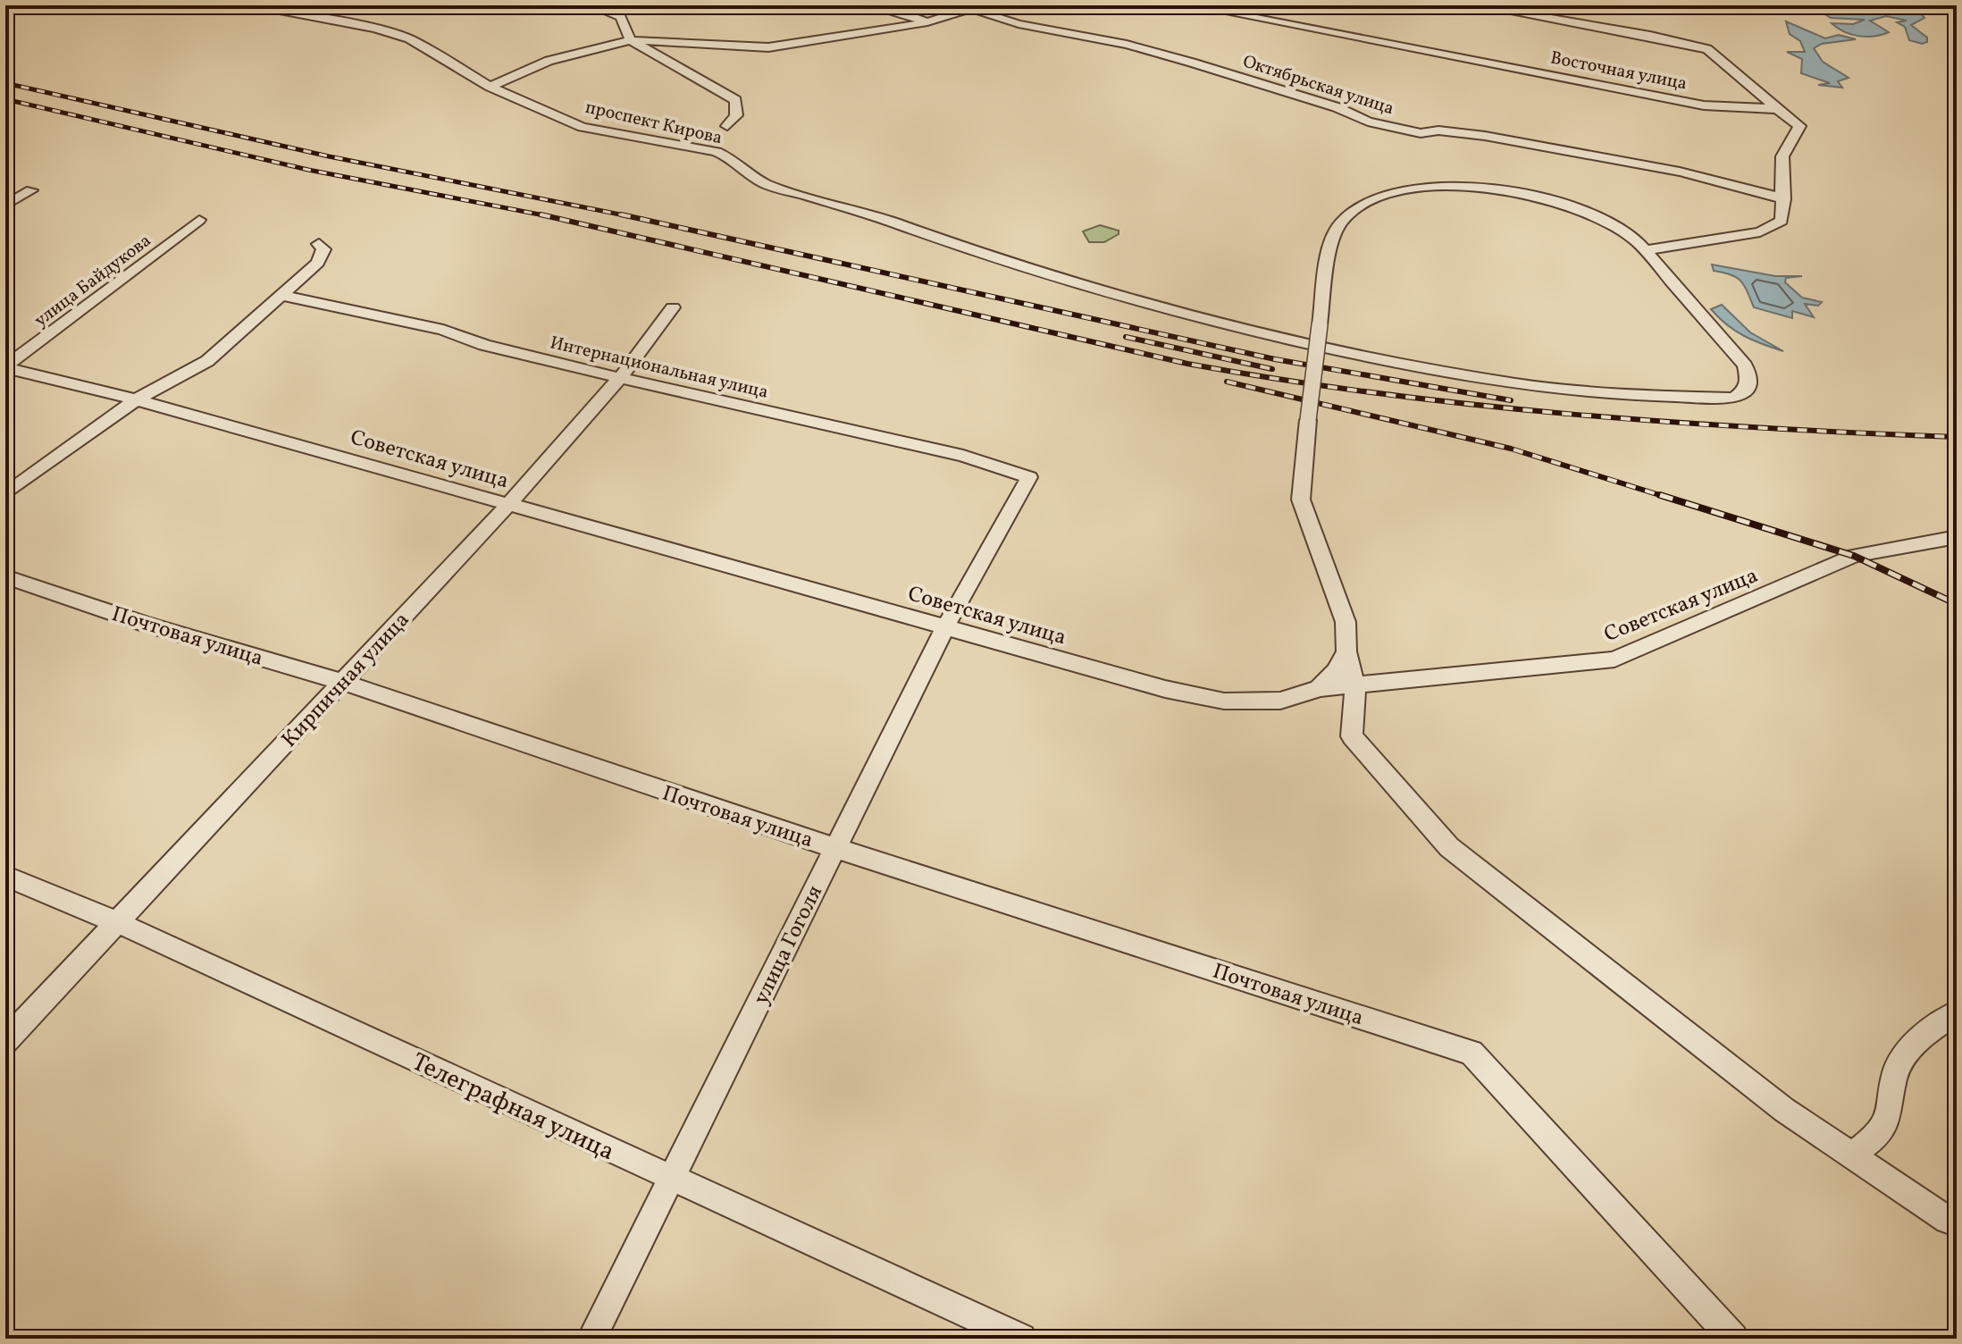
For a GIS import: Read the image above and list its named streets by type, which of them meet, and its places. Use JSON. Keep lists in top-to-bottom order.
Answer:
{
  "streets": {
    "street": [
      "Восточная улица",
      "Октябрьская улица",
      "проспект Кирова",
      "улица Байдукова",
      "Интернациональная улица",
      "Советская улица",
      "Почтовая улица",
      "Кирпичная улица",
      "улица Гоголя",
      "Телеграфная улица"
    ]
  },
  "crossings": [
    ["улица Байдукова", "Советская улица"],
    ["Интернациональная улица", "Кирпичная улица"],
    ["Интернациональная улица", "улица Гоголя"],
    ["Советская улица", "Кирпичная улица"],
    ["Советская улица", "улица Гоголя"],
    ["Почтовая улица", "Кирпичная улица"],
    ["Почтовая улица", "улица Гоголя"],
    ["Кирпичная улица", "Телеграфная улица"],
    ["улица Гоголя", "Телеграфная улица"]
  ]
}
